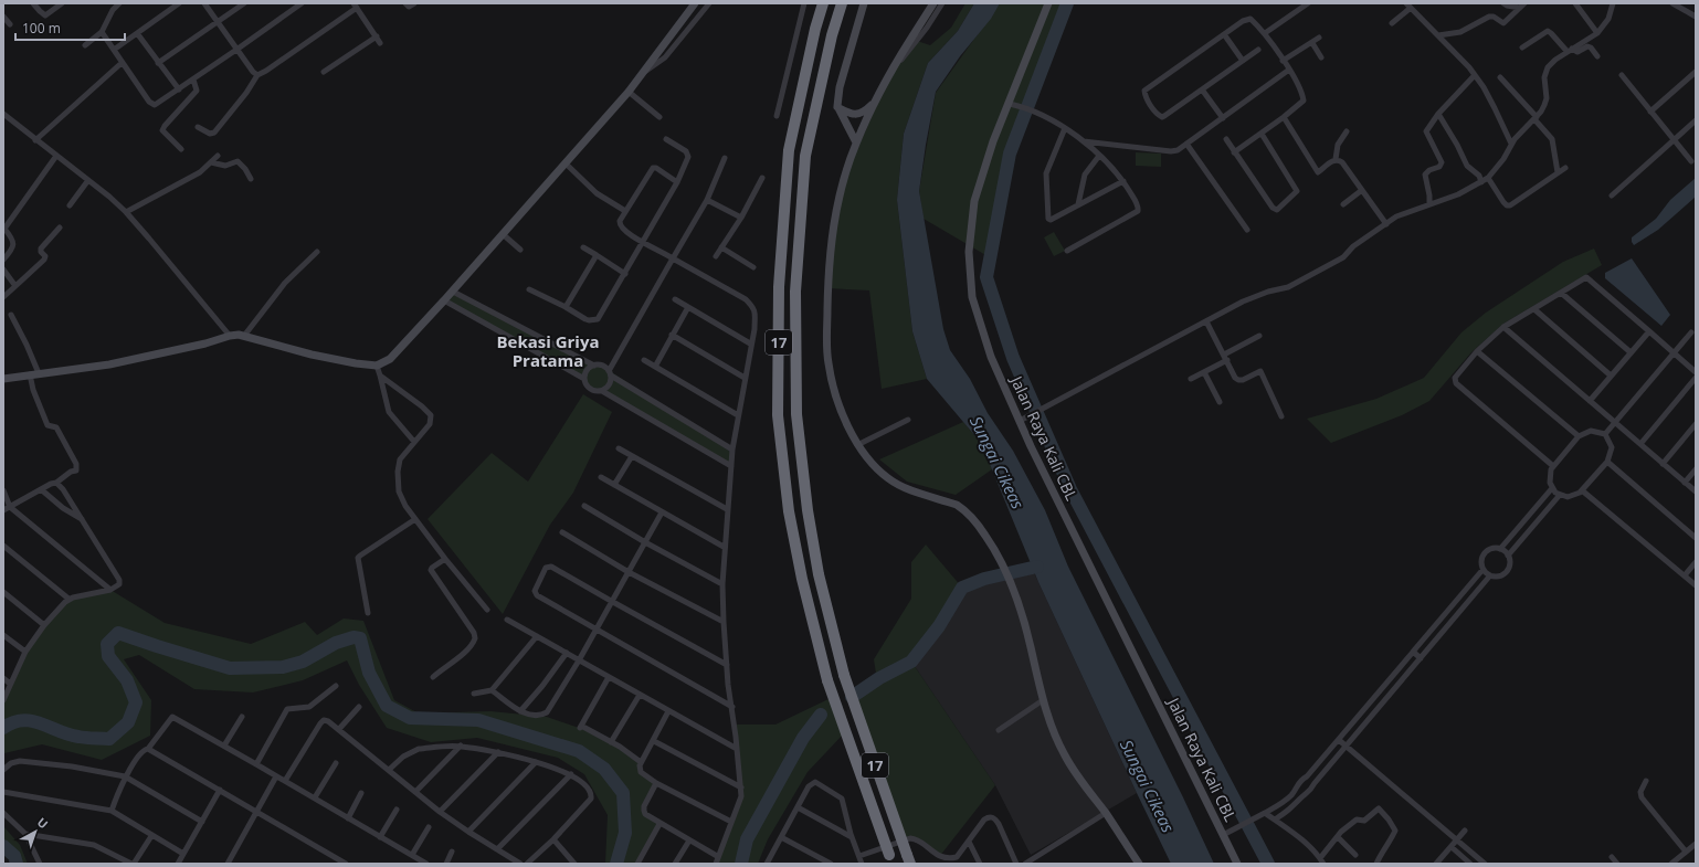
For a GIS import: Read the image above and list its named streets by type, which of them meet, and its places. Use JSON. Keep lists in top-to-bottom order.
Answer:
{
  "streets": {
    "highway": ["17"],
    "street": ["Jalan Raya Kali CBL"]
  },
  "districts": ["Bekasi Griya Pratama"],
  "water": ["Sungai Cikeas"],
  "scale_bar": "100 m",
  "north": "top right"
}
